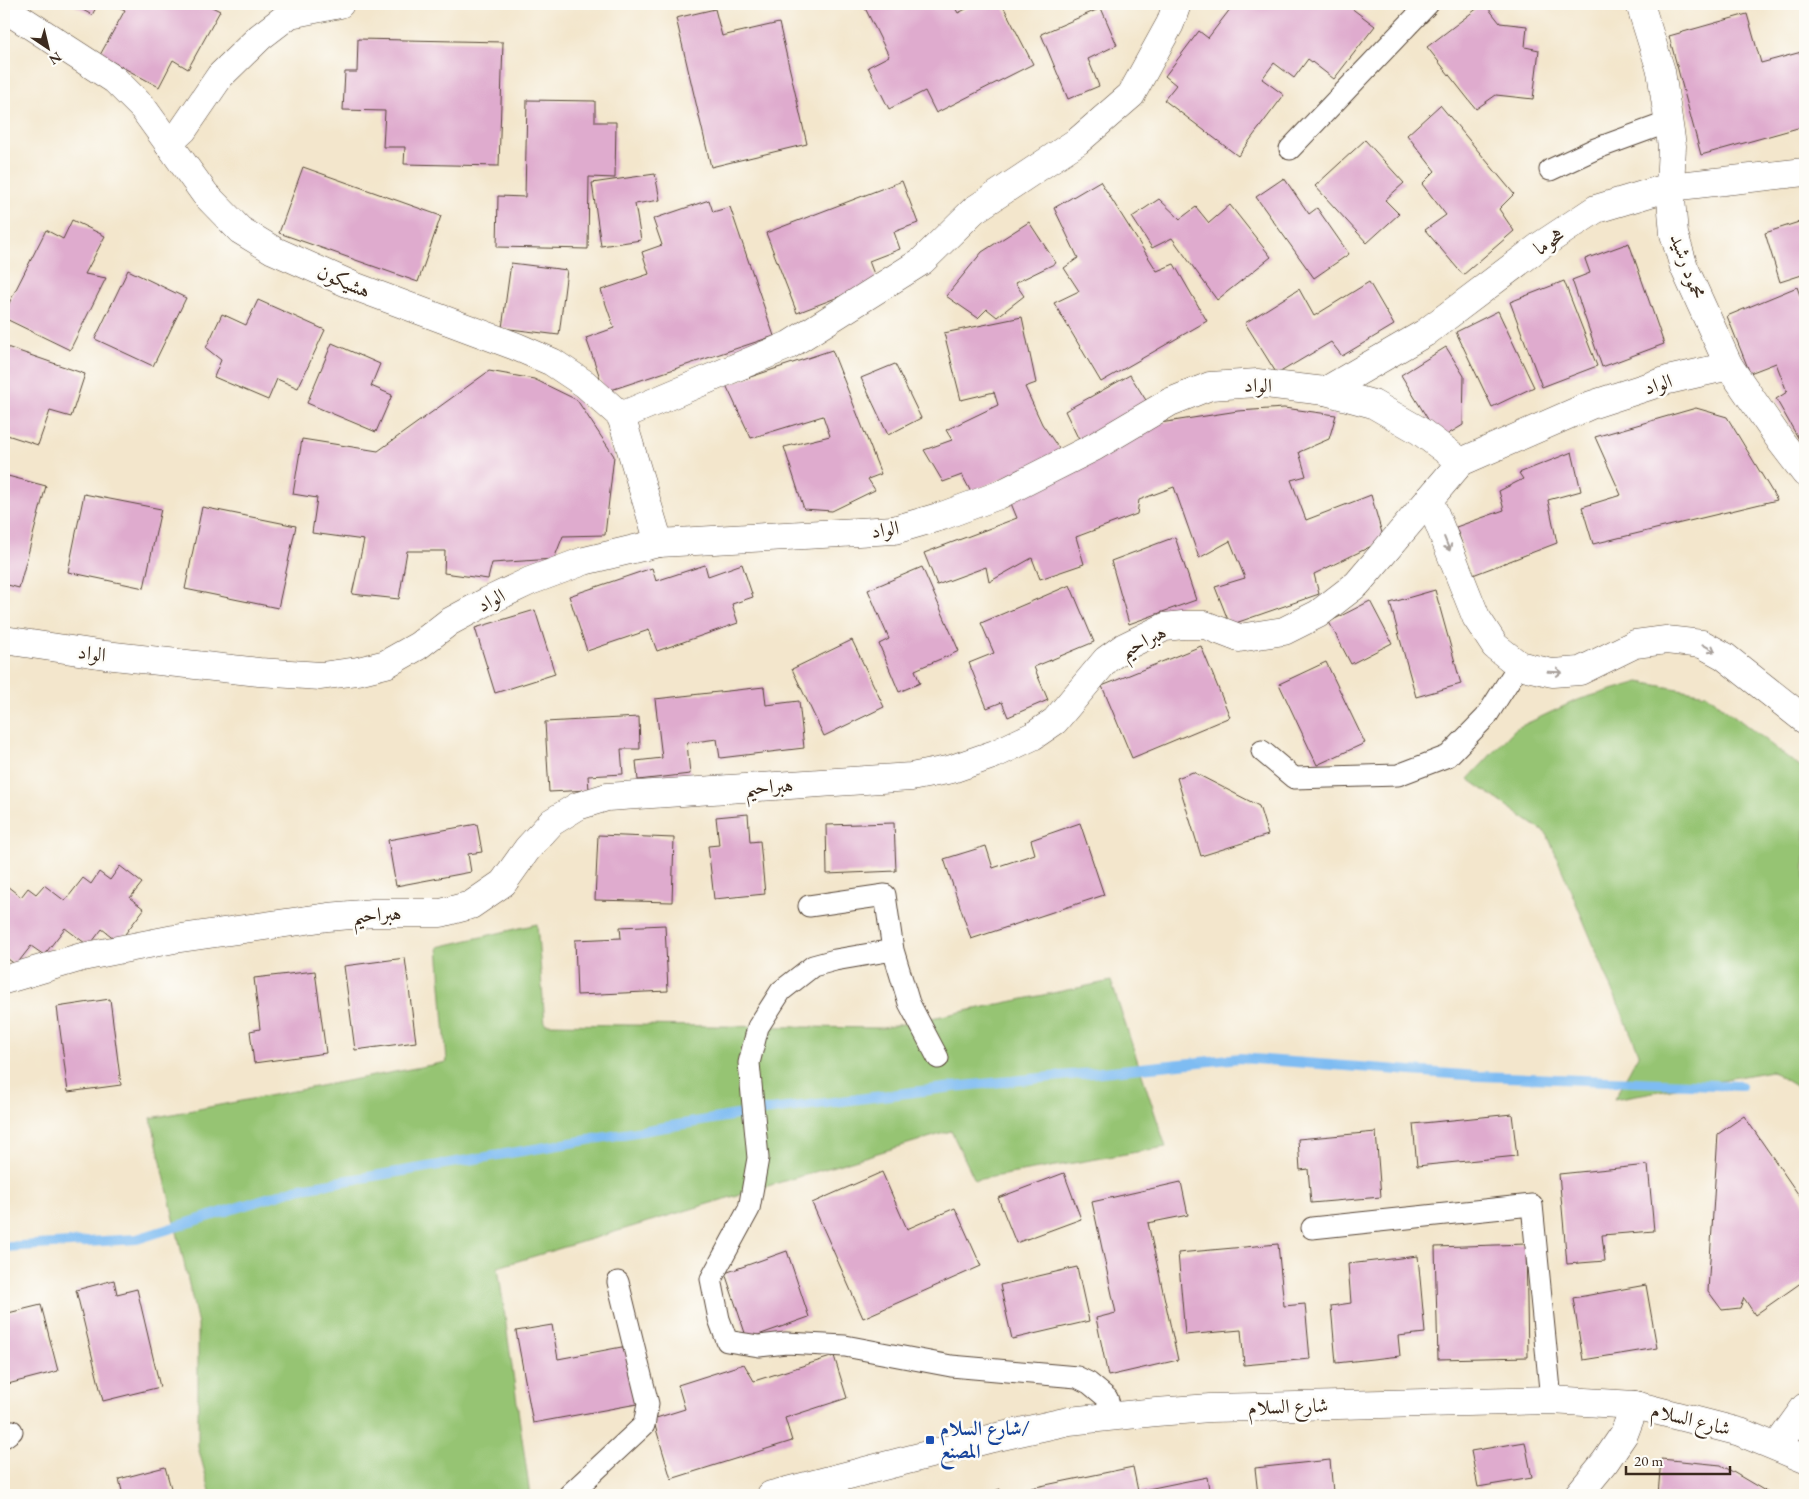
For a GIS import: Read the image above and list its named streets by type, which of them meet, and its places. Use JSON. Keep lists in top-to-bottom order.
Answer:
{
  "streets": {
    "street": [
      "هحوما",
      "محمود رشيد",
      "هشيكون",
      "الواد",
      "هبراحيم",
      "شارع السلام"
    ]
  },
  "crossings": [
    ["هحوما", "محمود رشيد"],
    ["هحوما", "الواد"],
    ["محمود رشيد", "الواد"],
    ["الواد", "هبراحيم"]
  ],
  "places": {
    "transit": ["شارع السلام/ المصنع"]
  },
  "scale_bar": "20 m",
  "north": "bottom right"
}
